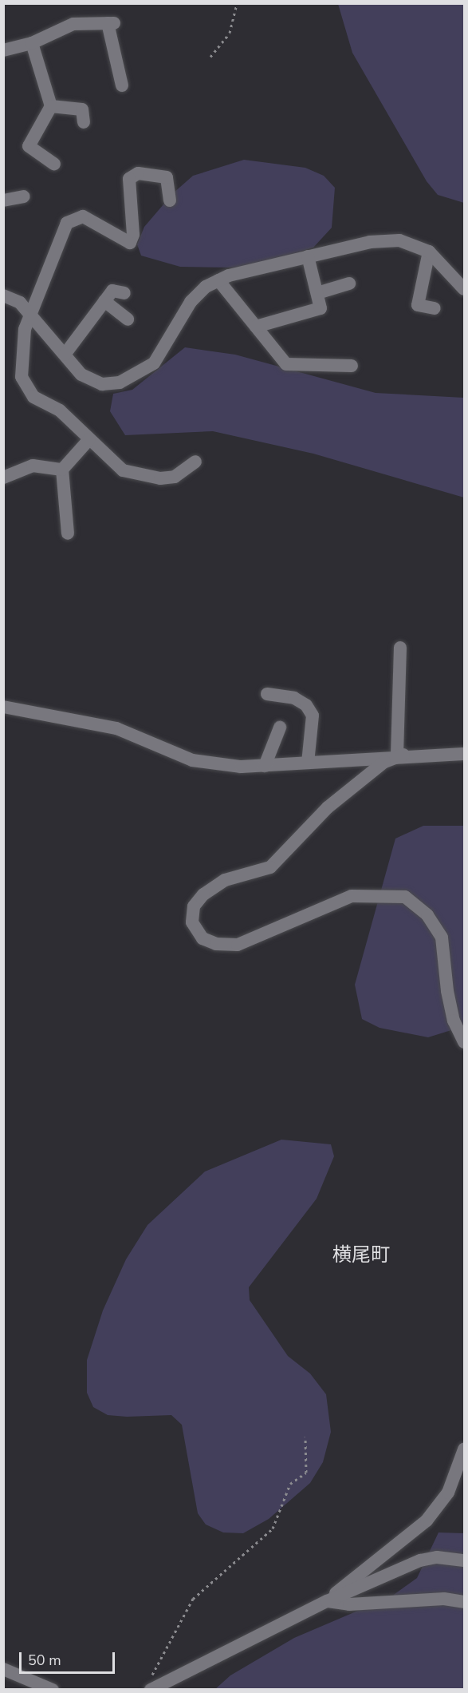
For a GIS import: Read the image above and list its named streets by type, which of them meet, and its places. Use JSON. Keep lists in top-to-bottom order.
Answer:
{
  "districts": ["横尾町"],
  "scale_bar": "50 m"
}
